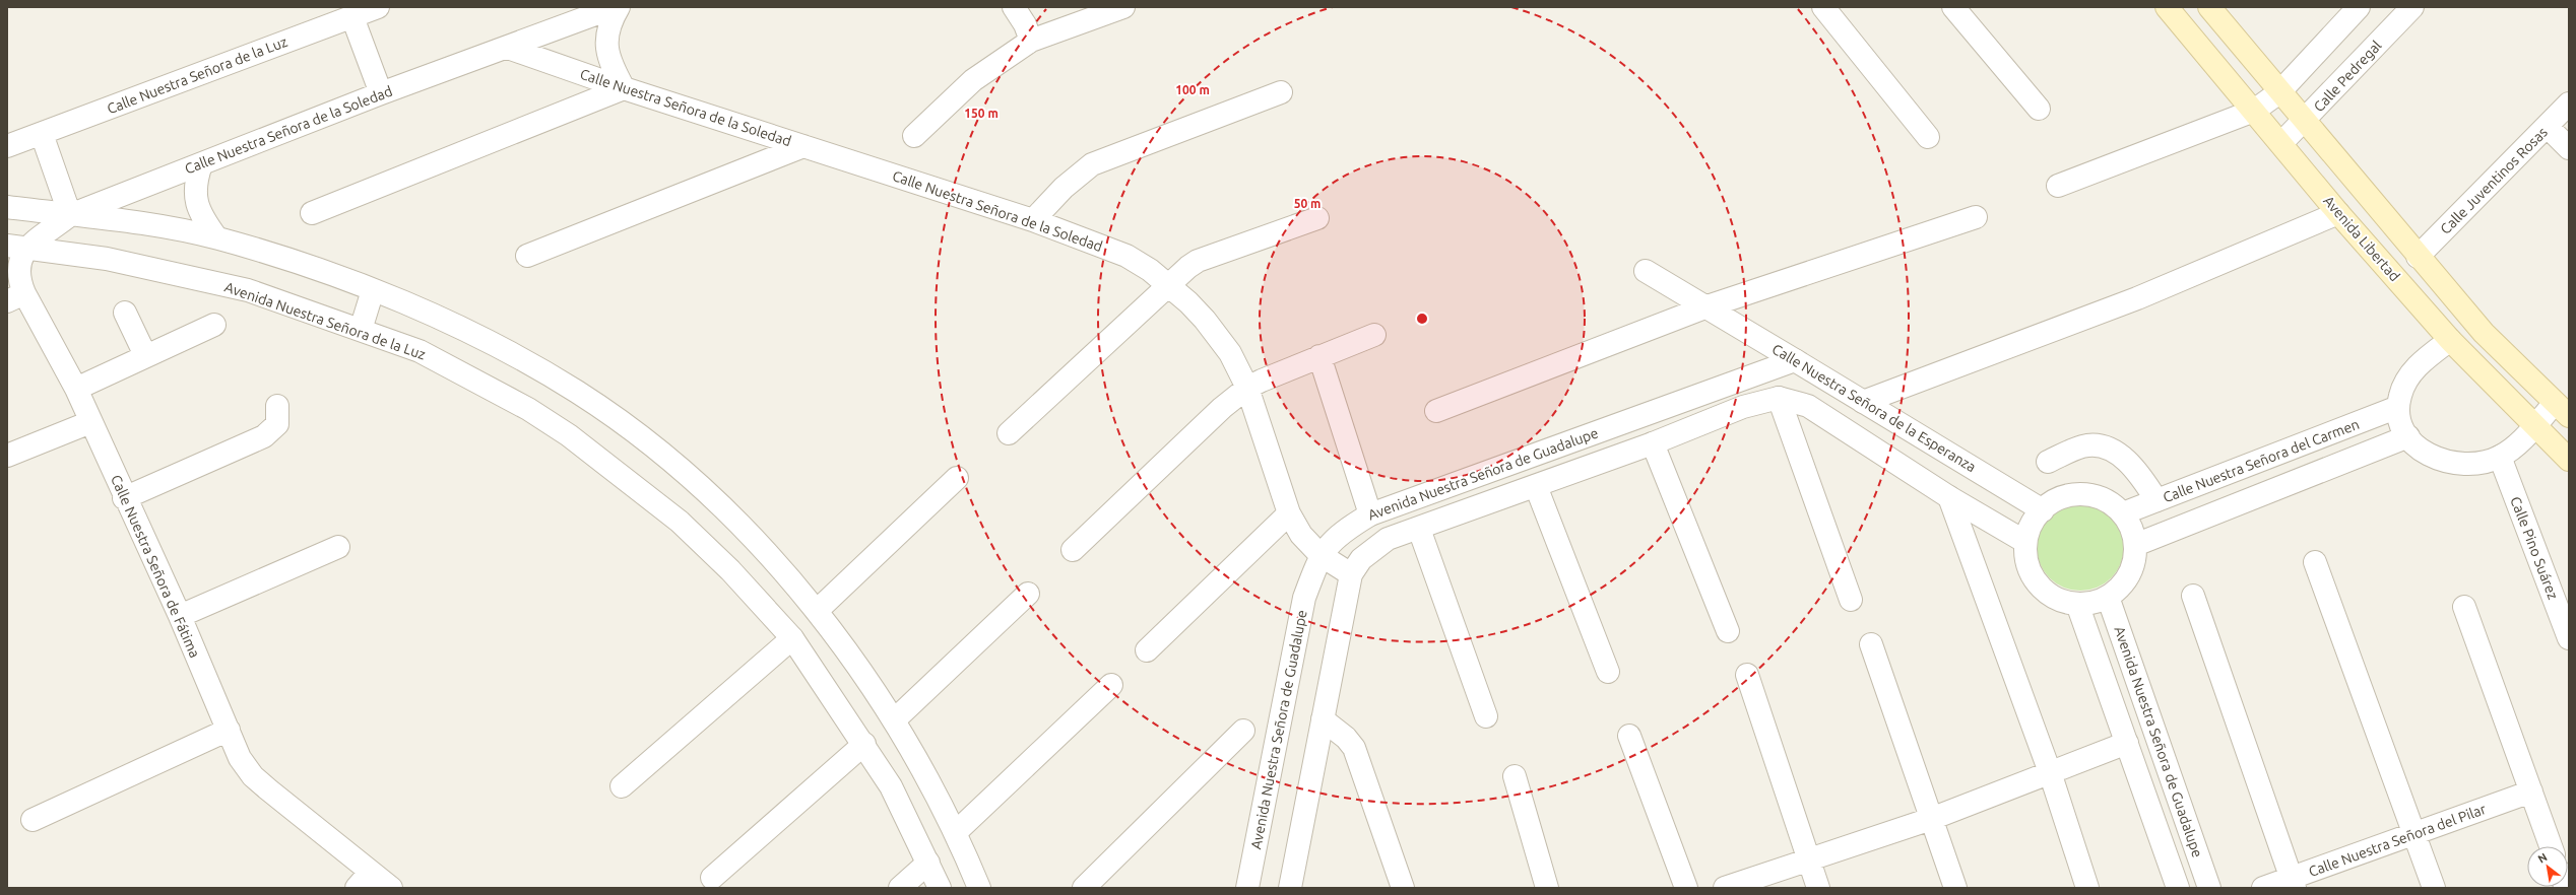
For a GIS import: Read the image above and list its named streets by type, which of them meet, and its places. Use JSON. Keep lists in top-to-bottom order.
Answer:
{
  "streets": {
    "main road": ["Avenida Libertad"],
    "street": [
      "Calle Nuestra Señora de la Luz",
      "Calle Pedregal",
      "Calle Nuestra Señora de la Soledad",
      "Calle Juventinos Rosas",
      "Avenida Nuestra Señora de la Luz",
      "Calle Nuestra Señora de la Esperanza",
      "Calle Nuestra Señora del Carmen",
      "Avenida Nuestra Señora de Guadalupe",
      "Calle Pino Suárez",
      "Calle Nuestra Señora de Fátima",
      "Calle Nuestra Señora del Pilar"
    ]
  },
  "crossings": [
    ["Calle Pedregal", "Avenida Libertad"],
    ["Calle Nuestra Señora de la Soledad", "Avenida Nuestra Señora de Guadalupe"],
    ["Calle Nuestra Señora de la Soledad", "Calle Nuestra Señora de Fátima"],
    ["Avenida Libertad", "Calle Nuestra Señora del Carmen"],
    ["Avenida Libertad", "Calle Pino Suárez"],
    ["Avenida Nuestra Señora de la Luz", "Calle Nuestra Señora de Fátima"],
    ["Calle Nuestra Señora de la Esperanza", "Calle Nuestra Señora del Carmen"],
    ["Calle Nuestra Señora de la Esperanza", "Avenida Nuestra Señora de Guadalupe"],
    ["Calle Nuestra Señora del Carmen", "Avenida Nuestra Señora de Guadalupe"],
    ["Calle Nuestra Señora del Carmen", "Calle Pino Suárez"]
  ],
  "north": "top left",
  "rings": ["100 m", "150 m", "50 m"]
}
